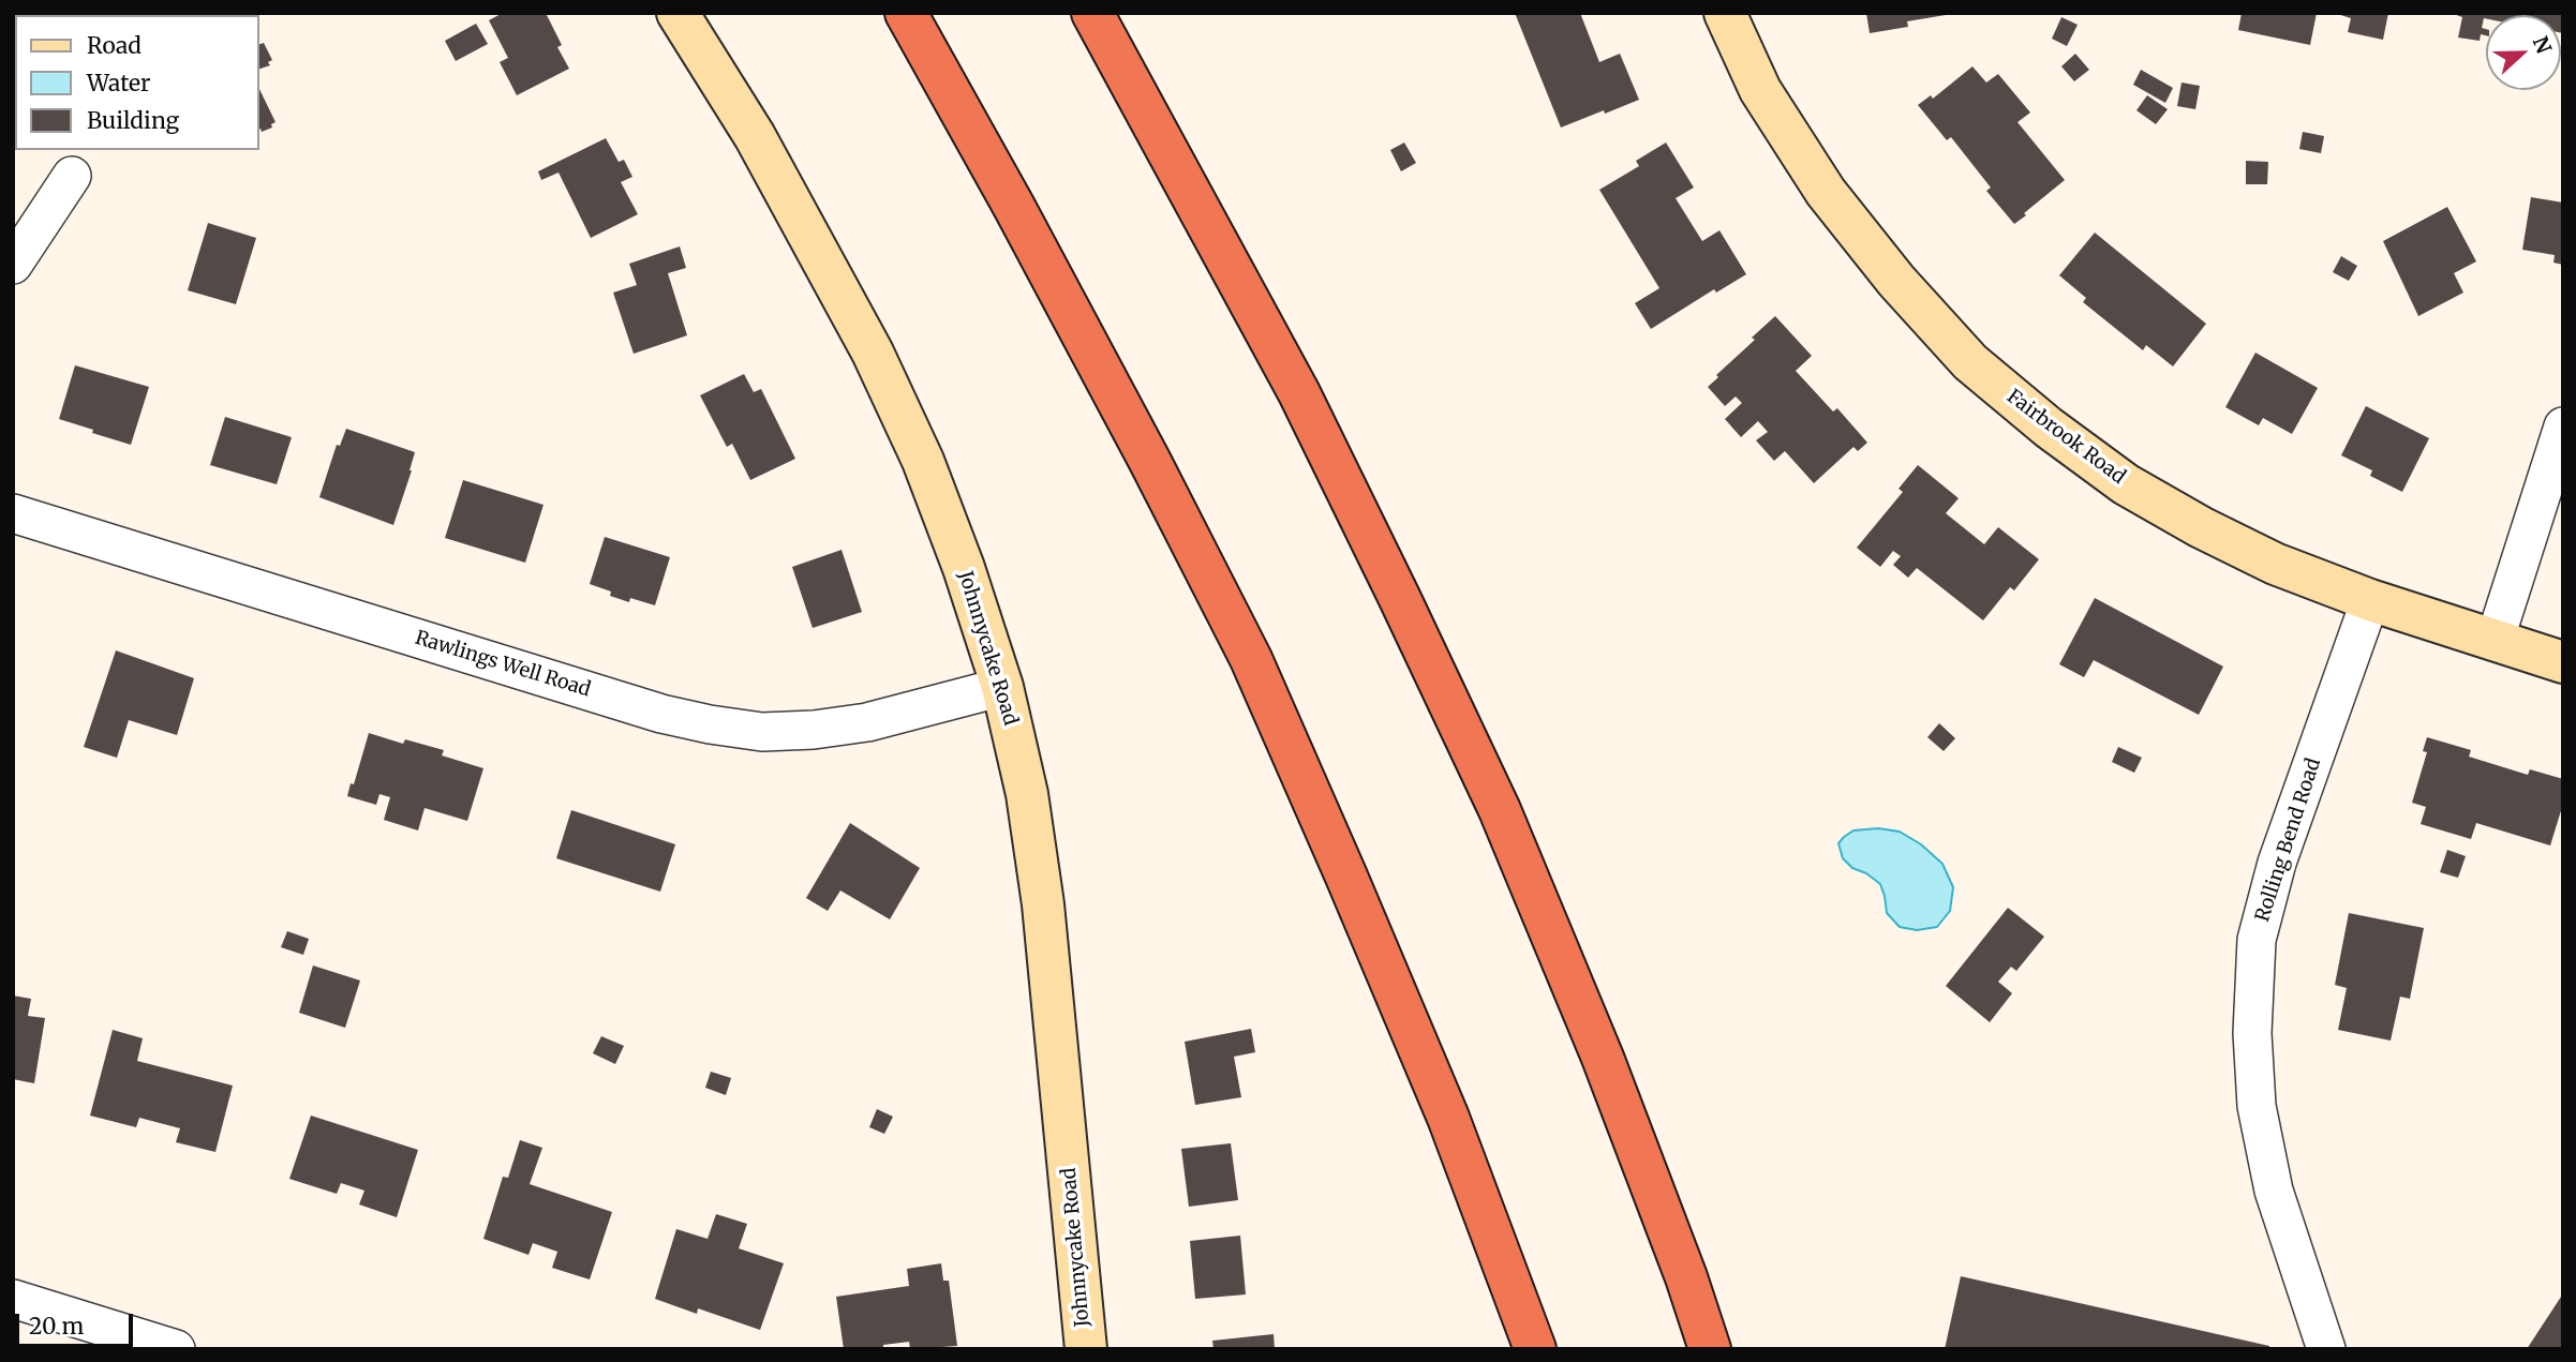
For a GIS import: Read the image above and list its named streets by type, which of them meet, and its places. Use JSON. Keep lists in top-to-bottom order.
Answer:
{
  "streets": {
    "street": [
      "Fairbrook Road",
      "Johnnycake Road",
      "Rawlings Well Road",
      "Rolling Bend Road"
    ]
  },
  "crossings": [
    ["Fairbrook Road", "Rolling Bend Road"],
    ["Johnnycake Road", "Rawlings Well Road"]
  ],
  "legend": ["Road", "Water", "Building"],
  "scale_bar": "20 m",
  "north": "right"
}
